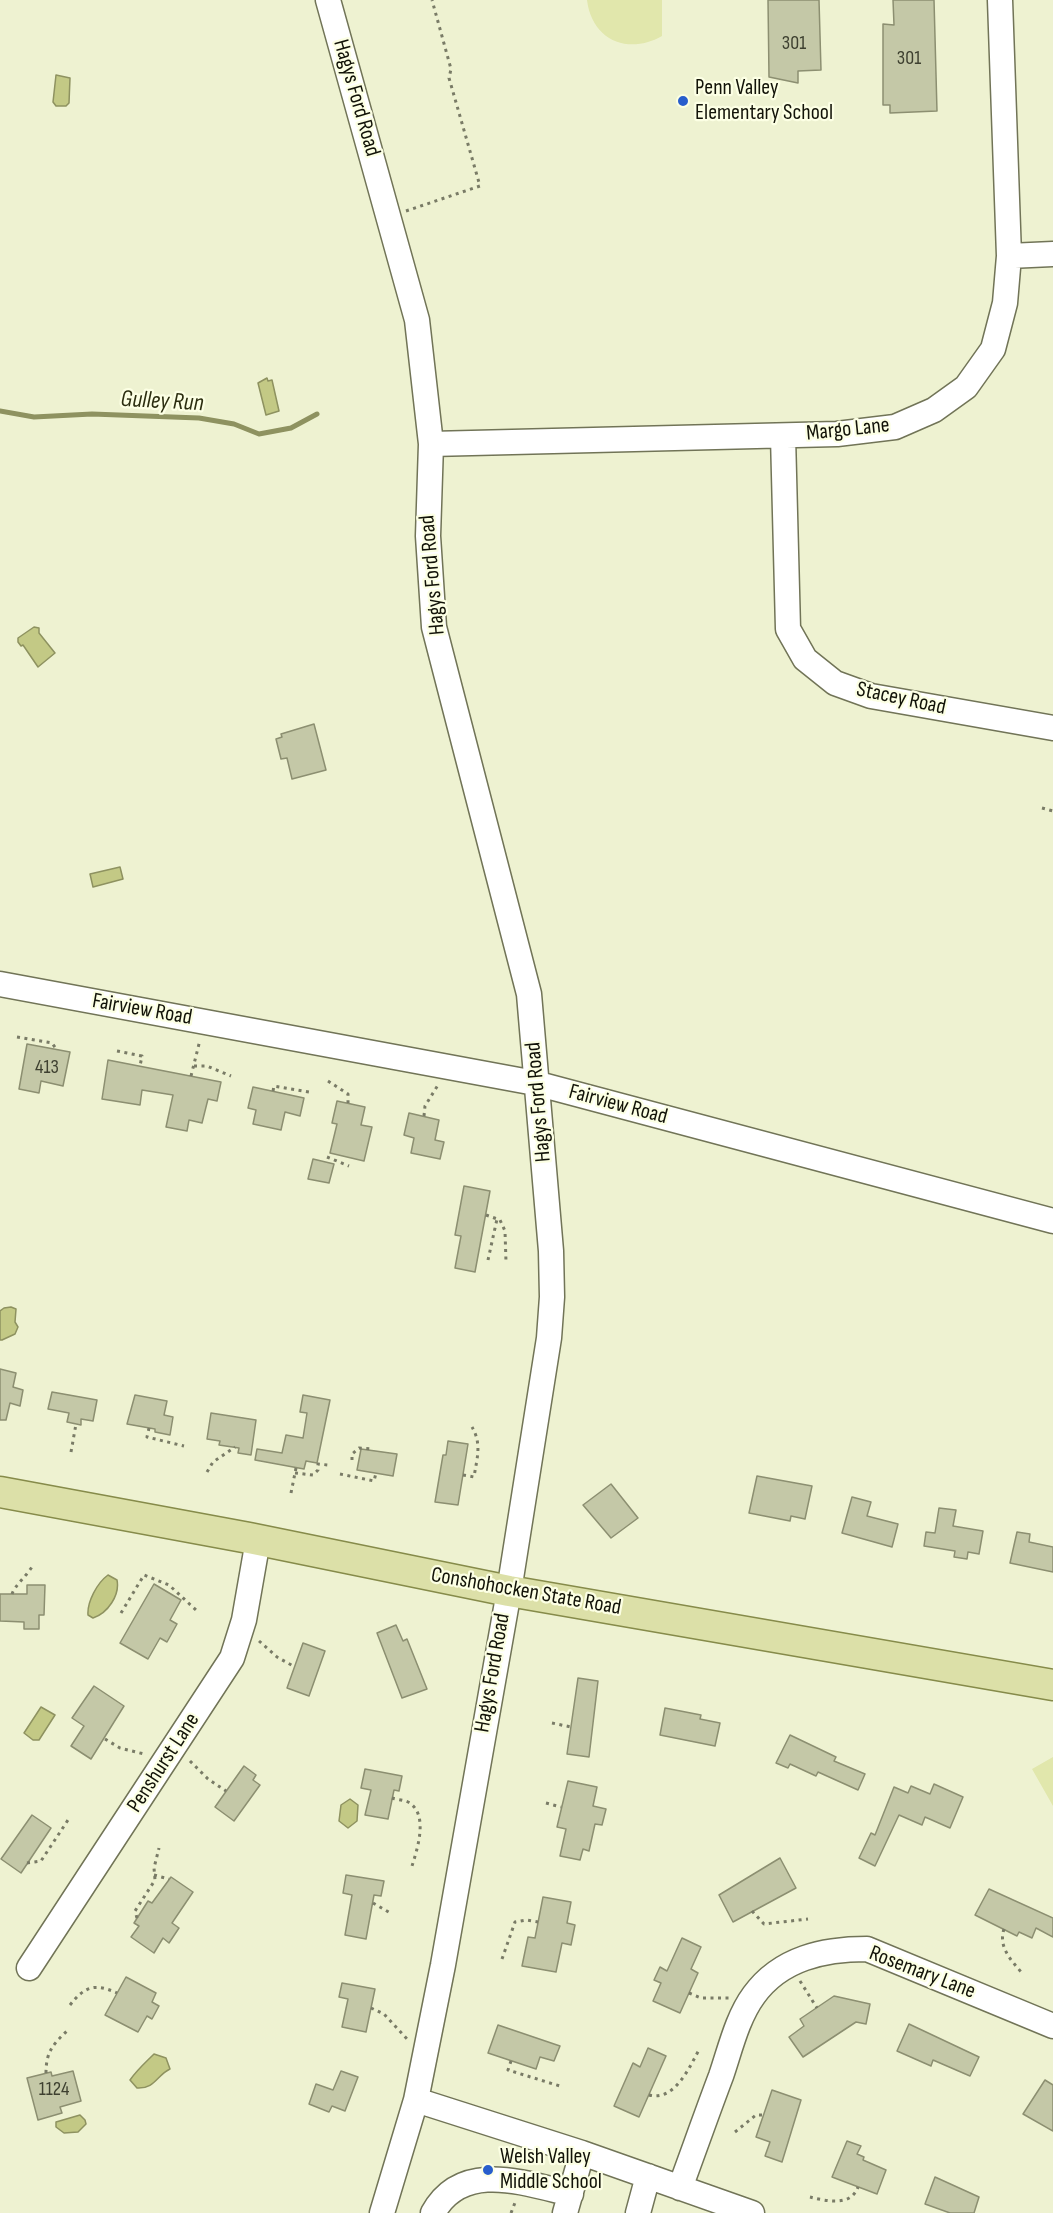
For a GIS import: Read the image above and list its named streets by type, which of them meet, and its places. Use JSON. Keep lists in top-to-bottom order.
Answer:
{
  "streets": {
    "main road": ["Conshohocken State Road"],
    "street": [
      "Hagys Ford Road",
      "Margo Lane",
      "Stacey Road",
      "Fairview Road",
      "Penshurst Lane",
      "Rosemary Lane"
    ]
  },
  "crossings": [
    ["Hagys Ford Road", "Margo Lane"],
    ["Hagys Ford Road", "Fairview Road"],
    ["Hagys Ford Road", "Conshohocken State Road"],
    ["Margo Lane", "Stacey Road"],
    ["Conshohocken State Road", "Penshurst Lane"]
  ],
  "water": ["Gulley Run"],
  "places": ["Penn Valley Elementary School", "Welsh Valley Middle School"],
  "house_numbers": [
    "301",
    "301",
    "413",
    "1124"
  ]
}
